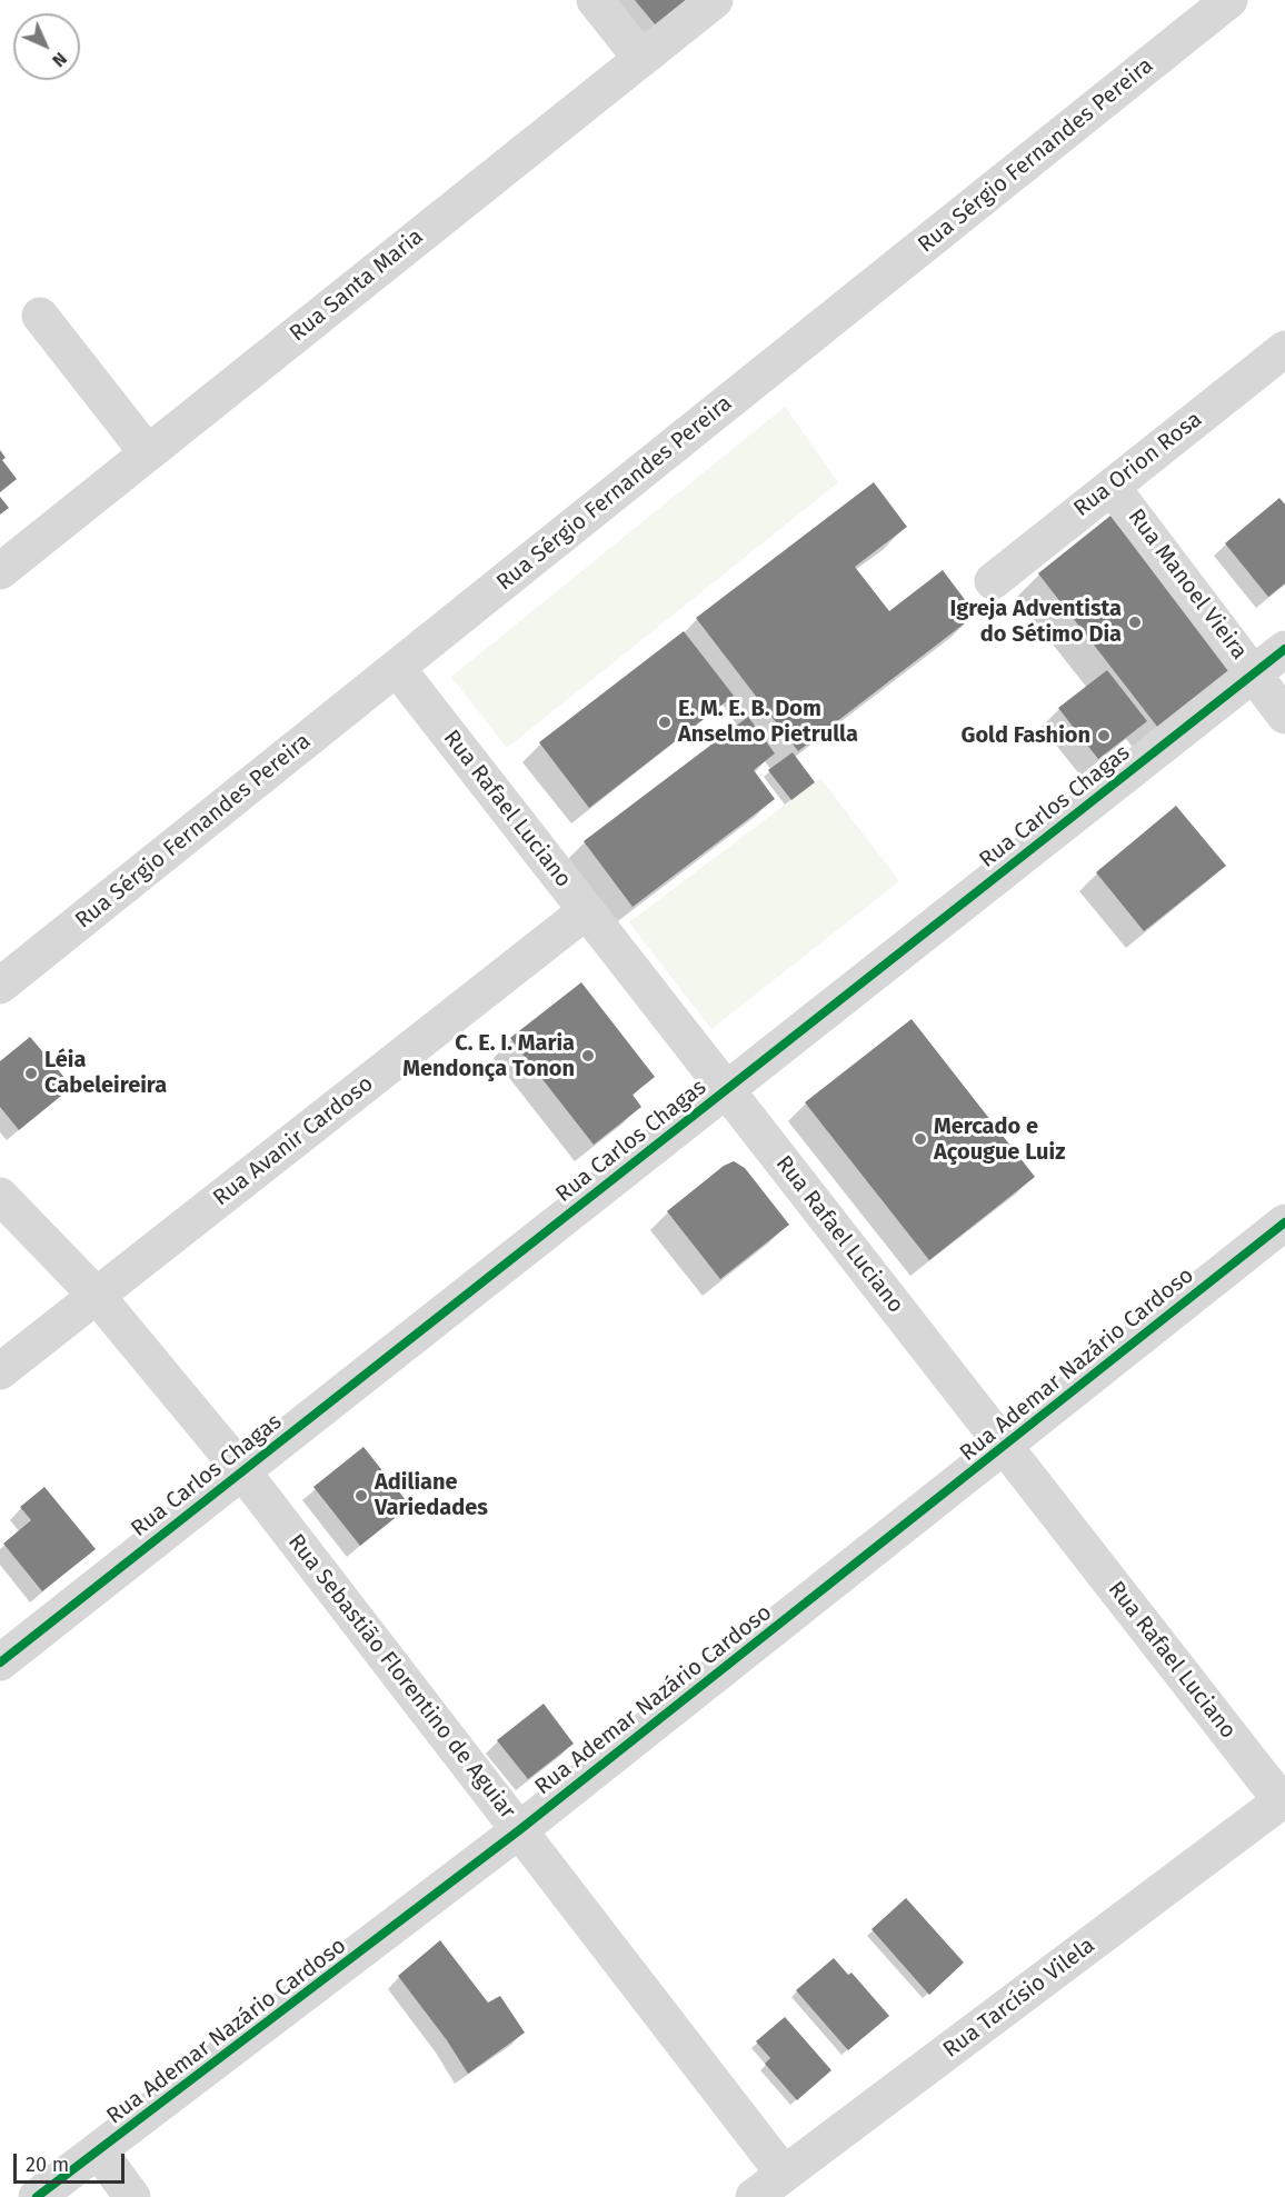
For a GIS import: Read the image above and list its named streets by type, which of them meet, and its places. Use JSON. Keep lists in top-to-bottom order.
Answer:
{
  "streets": {
    "street": [
      "Rua Sérgio Fernandes Pereira",
      "Rua Santa Maria",
      "Rua Orion Rosa",
      "Rua Manoel Vieira",
      "Rua Carlos Chagas",
      "Rua Rafael Luciano",
      "Rua Avanir Cardoso",
      "Rua Ademar Nazário Cardoso",
      "Rua Sebastião Florentino de Aguiar",
      "Rua Tarcísio Vilela"
    ]
  },
  "crossings": [
    ["Rua Sérgio Fernandes Pereira", "Rua Rafael Luciano"],
    ["Rua Orion Rosa", "Rua Manoel Vieira"],
    ["Rua Manoel Vieira", "Rua Carlos Chagas"],
    ["Rua Carlos Chagas", "Rua Rafael Luciano"],
    ["Rua Carlos Chagas", "Rua Sebastião Florentino de Aguiar"],
    ["Rua Rafael Luciano", "Rua Avanir Cardoso"],
    ["Rua Rafael Luciano", "Rua Ademar Nazário Cardoso"],
    ["Rua Rafael Luciano", "Rua Tarcísio Vilela"],
    ["Rua Avanir Cardoso", "Rua Sebastião Florentino de Aguiar"],
    ["Rua Ademar Nazário Cardoso", "Rua Sebastião Florentino de Aguiar"],
    ["Rua Sebastião Florentino de Aguiar", "Rua Tarcísio Vilela"]
  ],
  "places": [
    "Igreja Adventista do Sétimo Dia",
    "E. M. E. B. Dom Anselmo Pietrulla",
    "Gold Fashion",
    "C. E. I. Maria Mendonça Tonon",
    "Léia Cabeleireira",
    "Mercado e Açougue Luiz",
    "Adiliane Variedades"
  ],
  "scale_bar": "20 m",
  "north": "bottom right"
}
